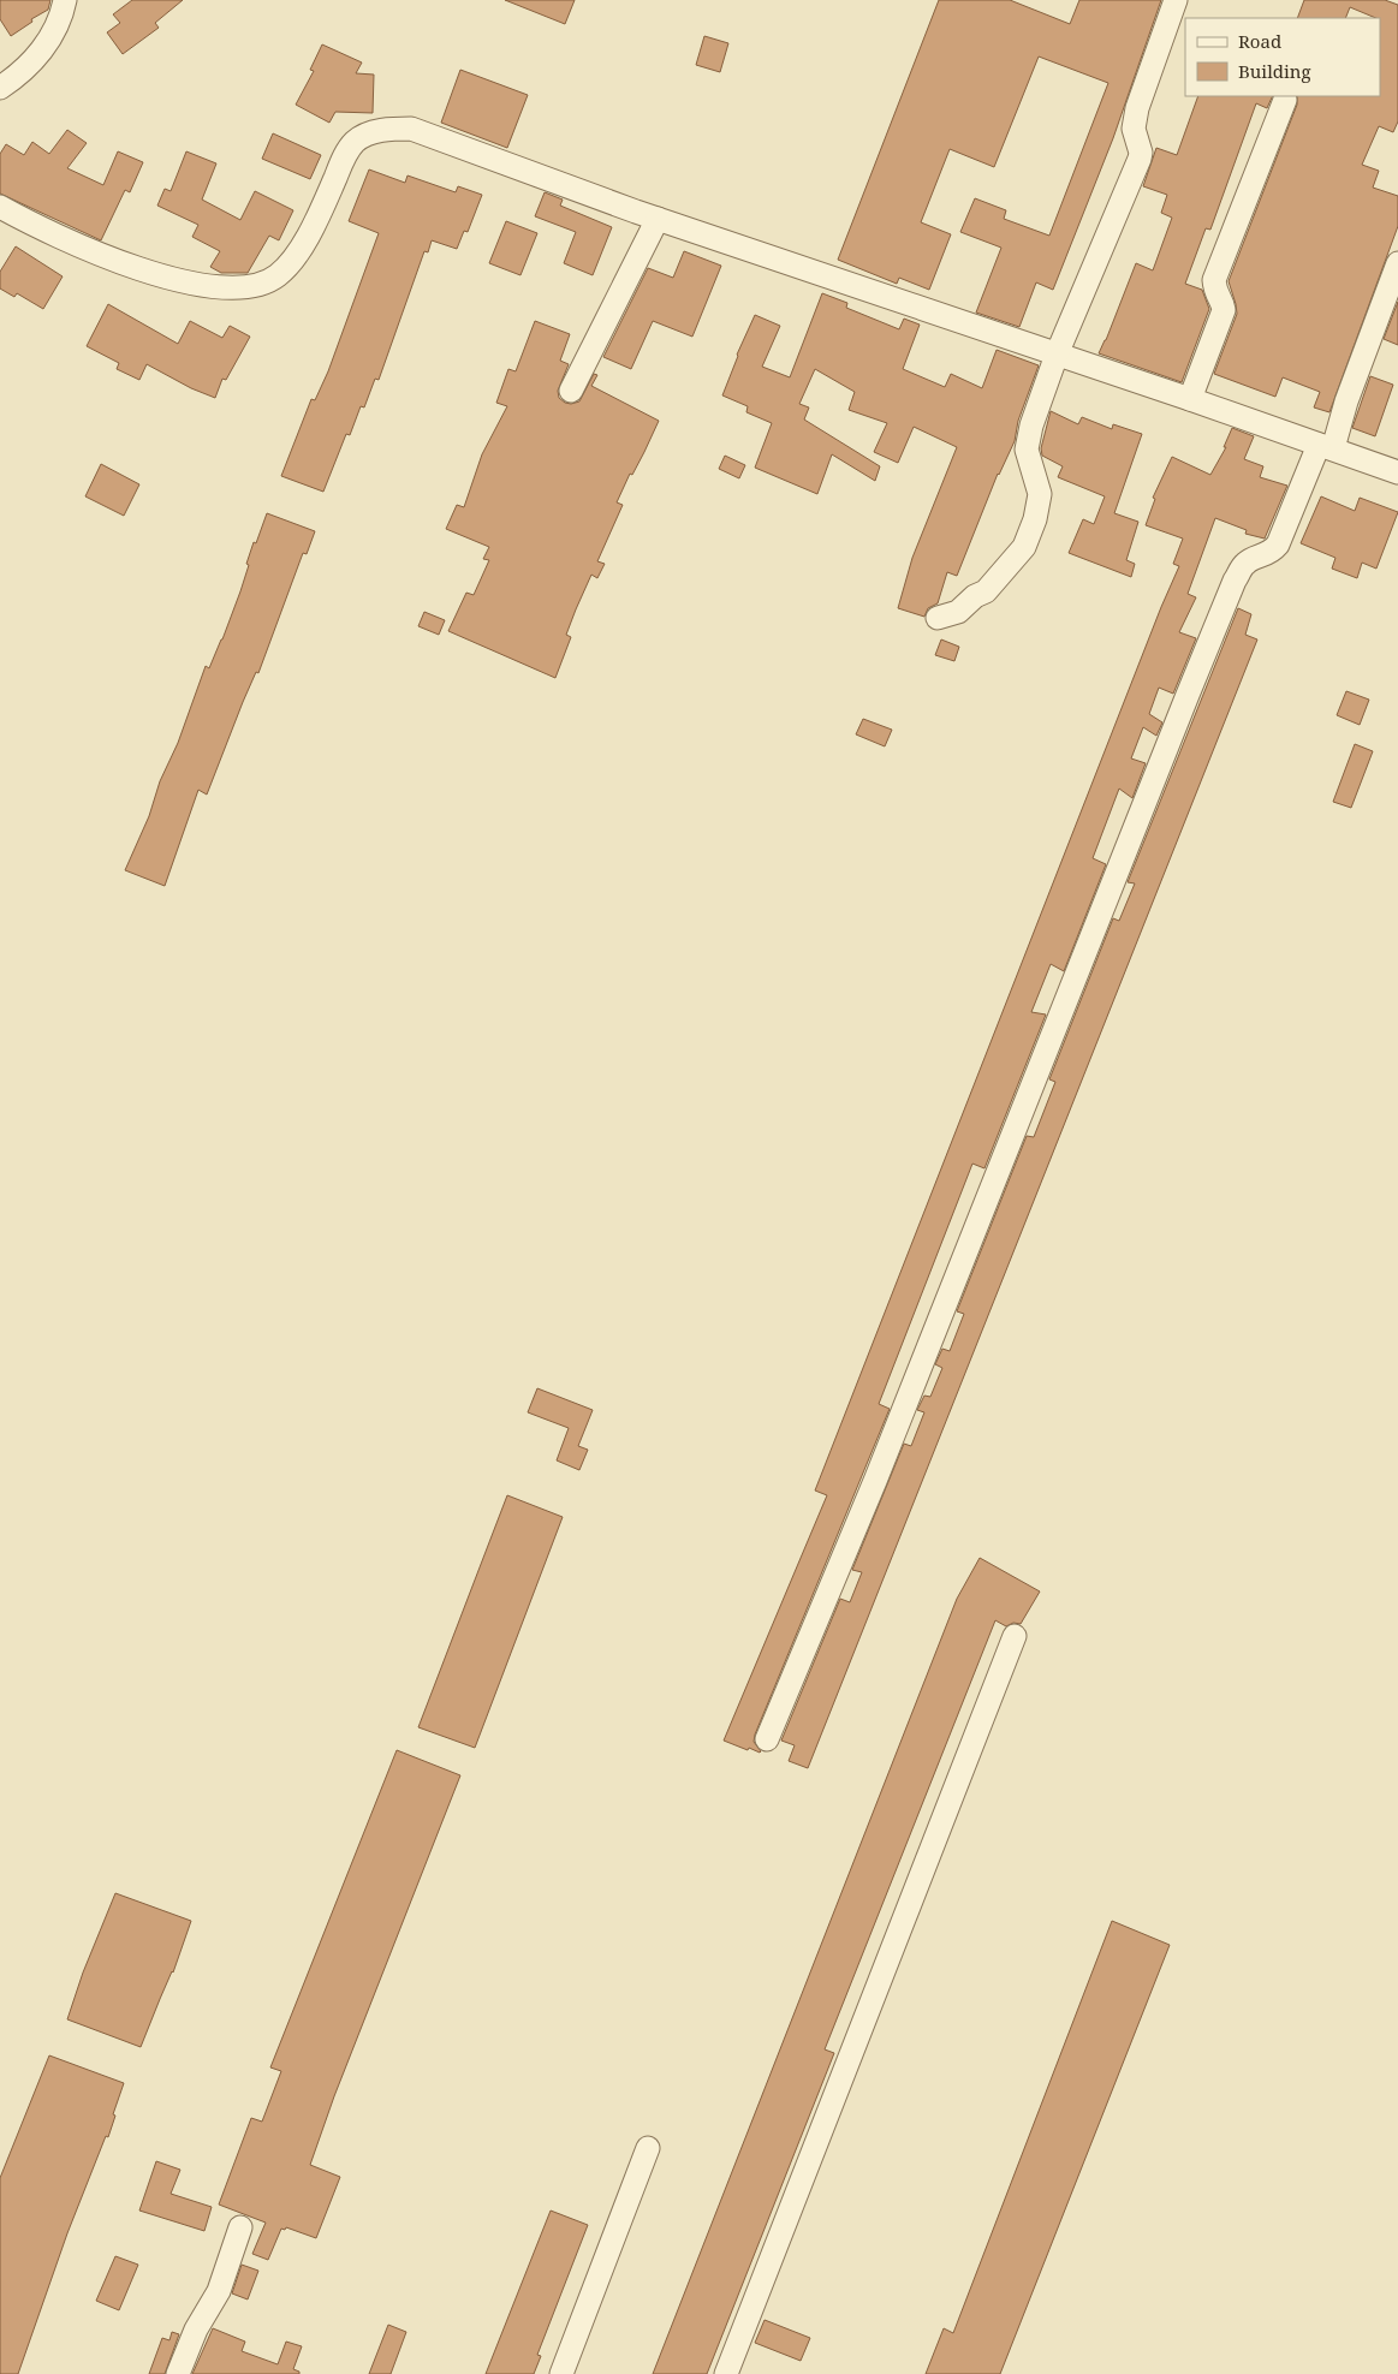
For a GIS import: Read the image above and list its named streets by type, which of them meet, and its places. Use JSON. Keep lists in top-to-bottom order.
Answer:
{
  "legend": ["Road", "Building"]
}
